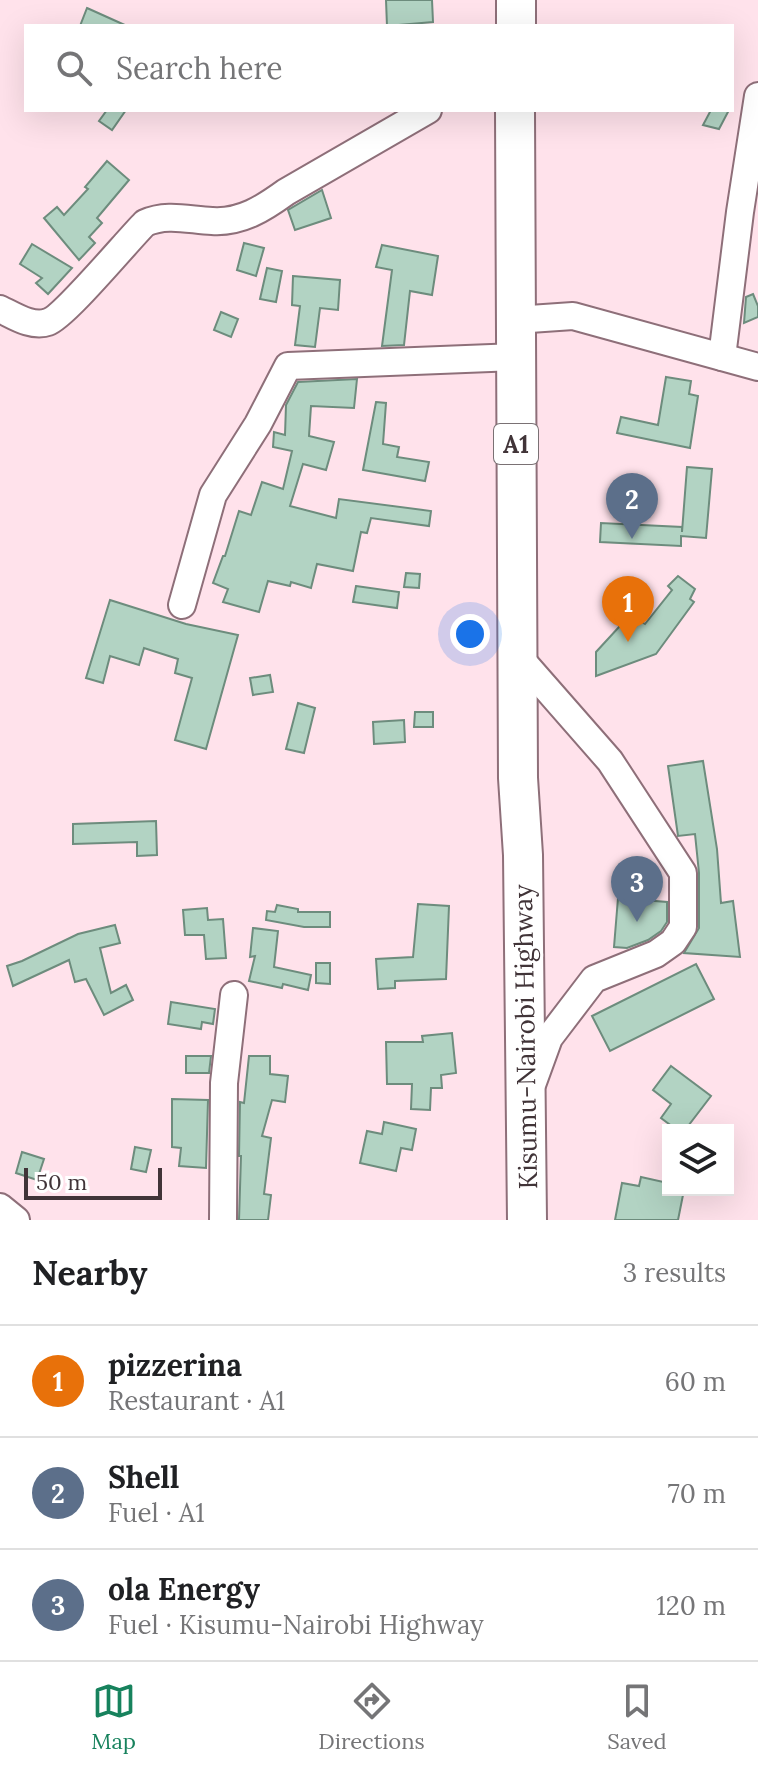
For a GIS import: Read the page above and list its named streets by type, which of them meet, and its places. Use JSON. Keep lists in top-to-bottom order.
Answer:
{
  "streets": {
    "highway": ["A1", "Kisumu-Nairobi Highway"]
  },
  "crossings": [
    ["A1", "Kisumu-Nairobi Highway"]
  ],
  "scale_bar": "50 m",
  "page": {
    "search": "Search here",
    "pins": ["2", "1", "3"],
    "scale": "50 m",
    "heading": ["Nearby", "3 results"],
    "list": [
      {
        "mark": "1",
        "name": "pizzerina",
        "note": "Restaurant · A1",
        "value": "60 m"
      },
      {
        "mark": "2",
        "name": "Shell",
        "note": "Fuel · A1",
        "value": "70 m"
      },
      {
        "mark": "3",
        "name": "ola Energy",
        "note": "Fuel · Kisumu-Nairobi Highway",
        "value": "120 m"
      }
    ],
    "nav": ["Map", "Directions", "Saved"]
  }
}
